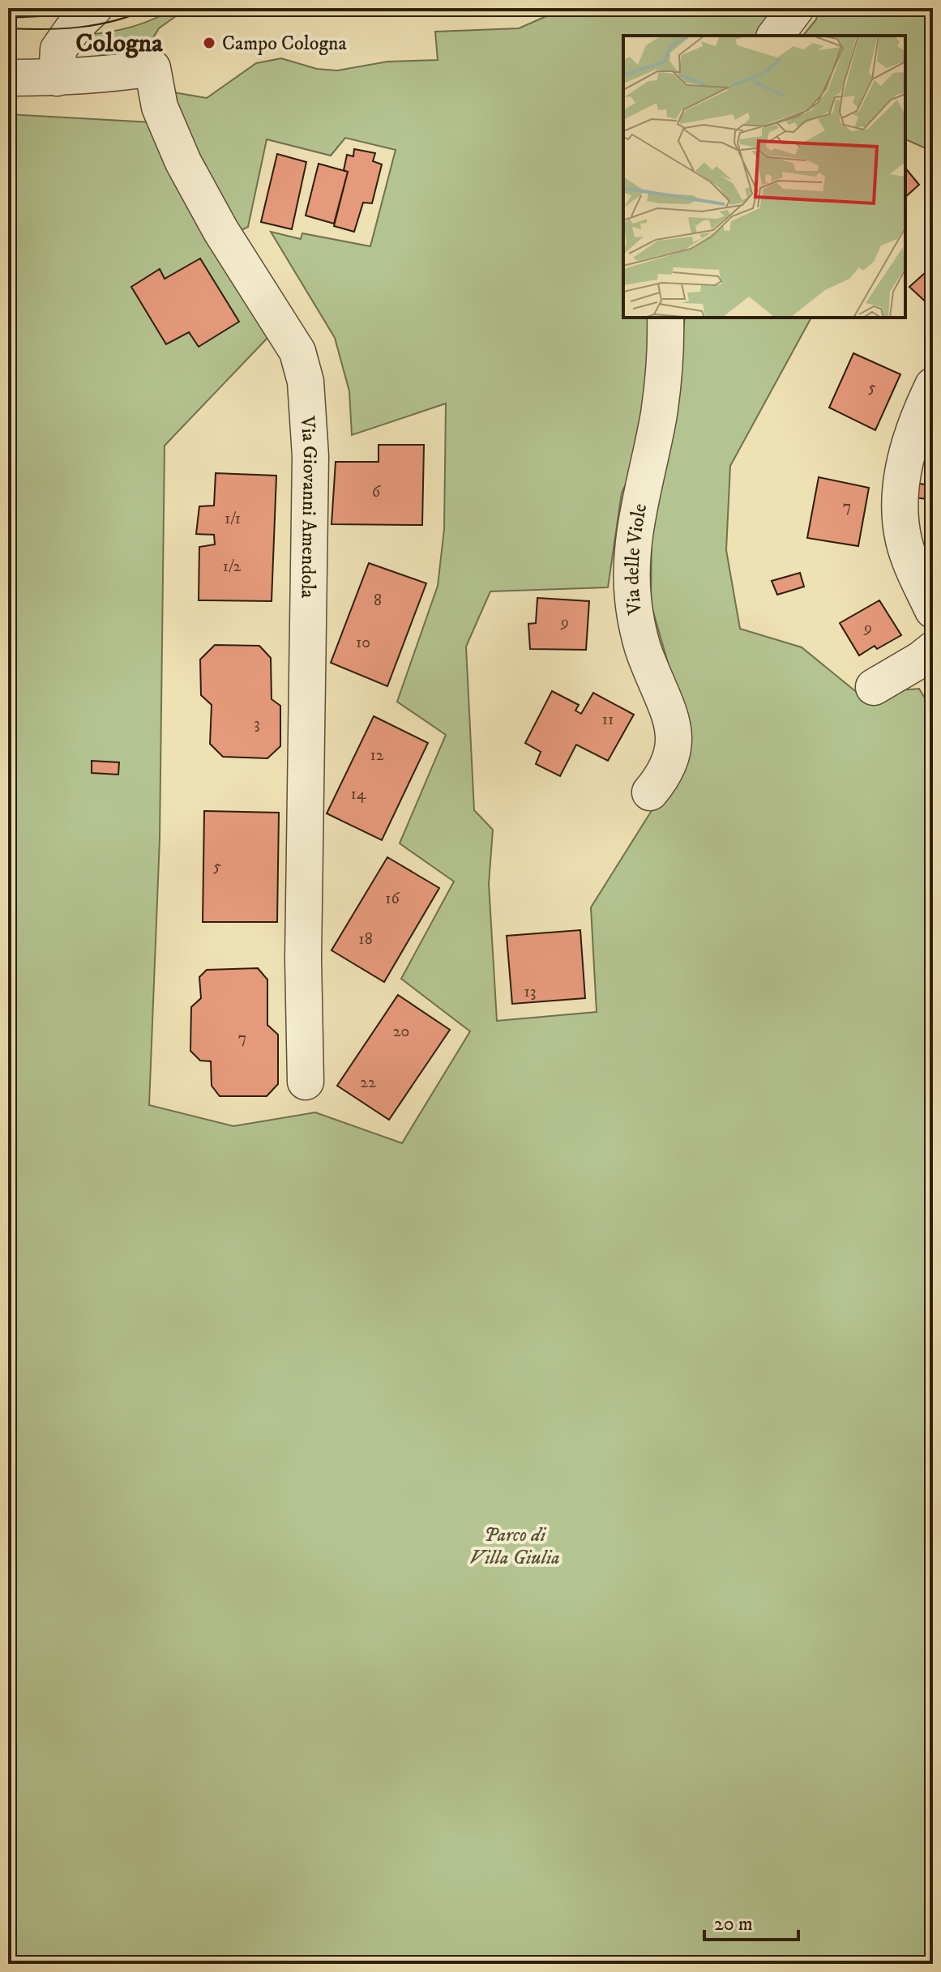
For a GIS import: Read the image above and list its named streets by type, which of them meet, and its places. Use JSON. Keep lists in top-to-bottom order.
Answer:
{
  "streets": {
    "street": ["Via Giovanni Amendola", "Via delle Viole"]
  },
  "districts": ["Cologna"],
  "parks": ["Parco di Villa Giulia"],
  "places": ["Campo Cologna"],
  "house_numbers": [
    "5",
    "6",
    "7",
    "1/1",
    "1/2",
    "8",
    "9",
    "9",
    "10",
    "11",
    "3",
    "12",
    "14",
    "5",
    "16",
    "18",
    "13",
    "20",
    "7",
    "22"
  ],
  "scale_bar": "20 m"
}
